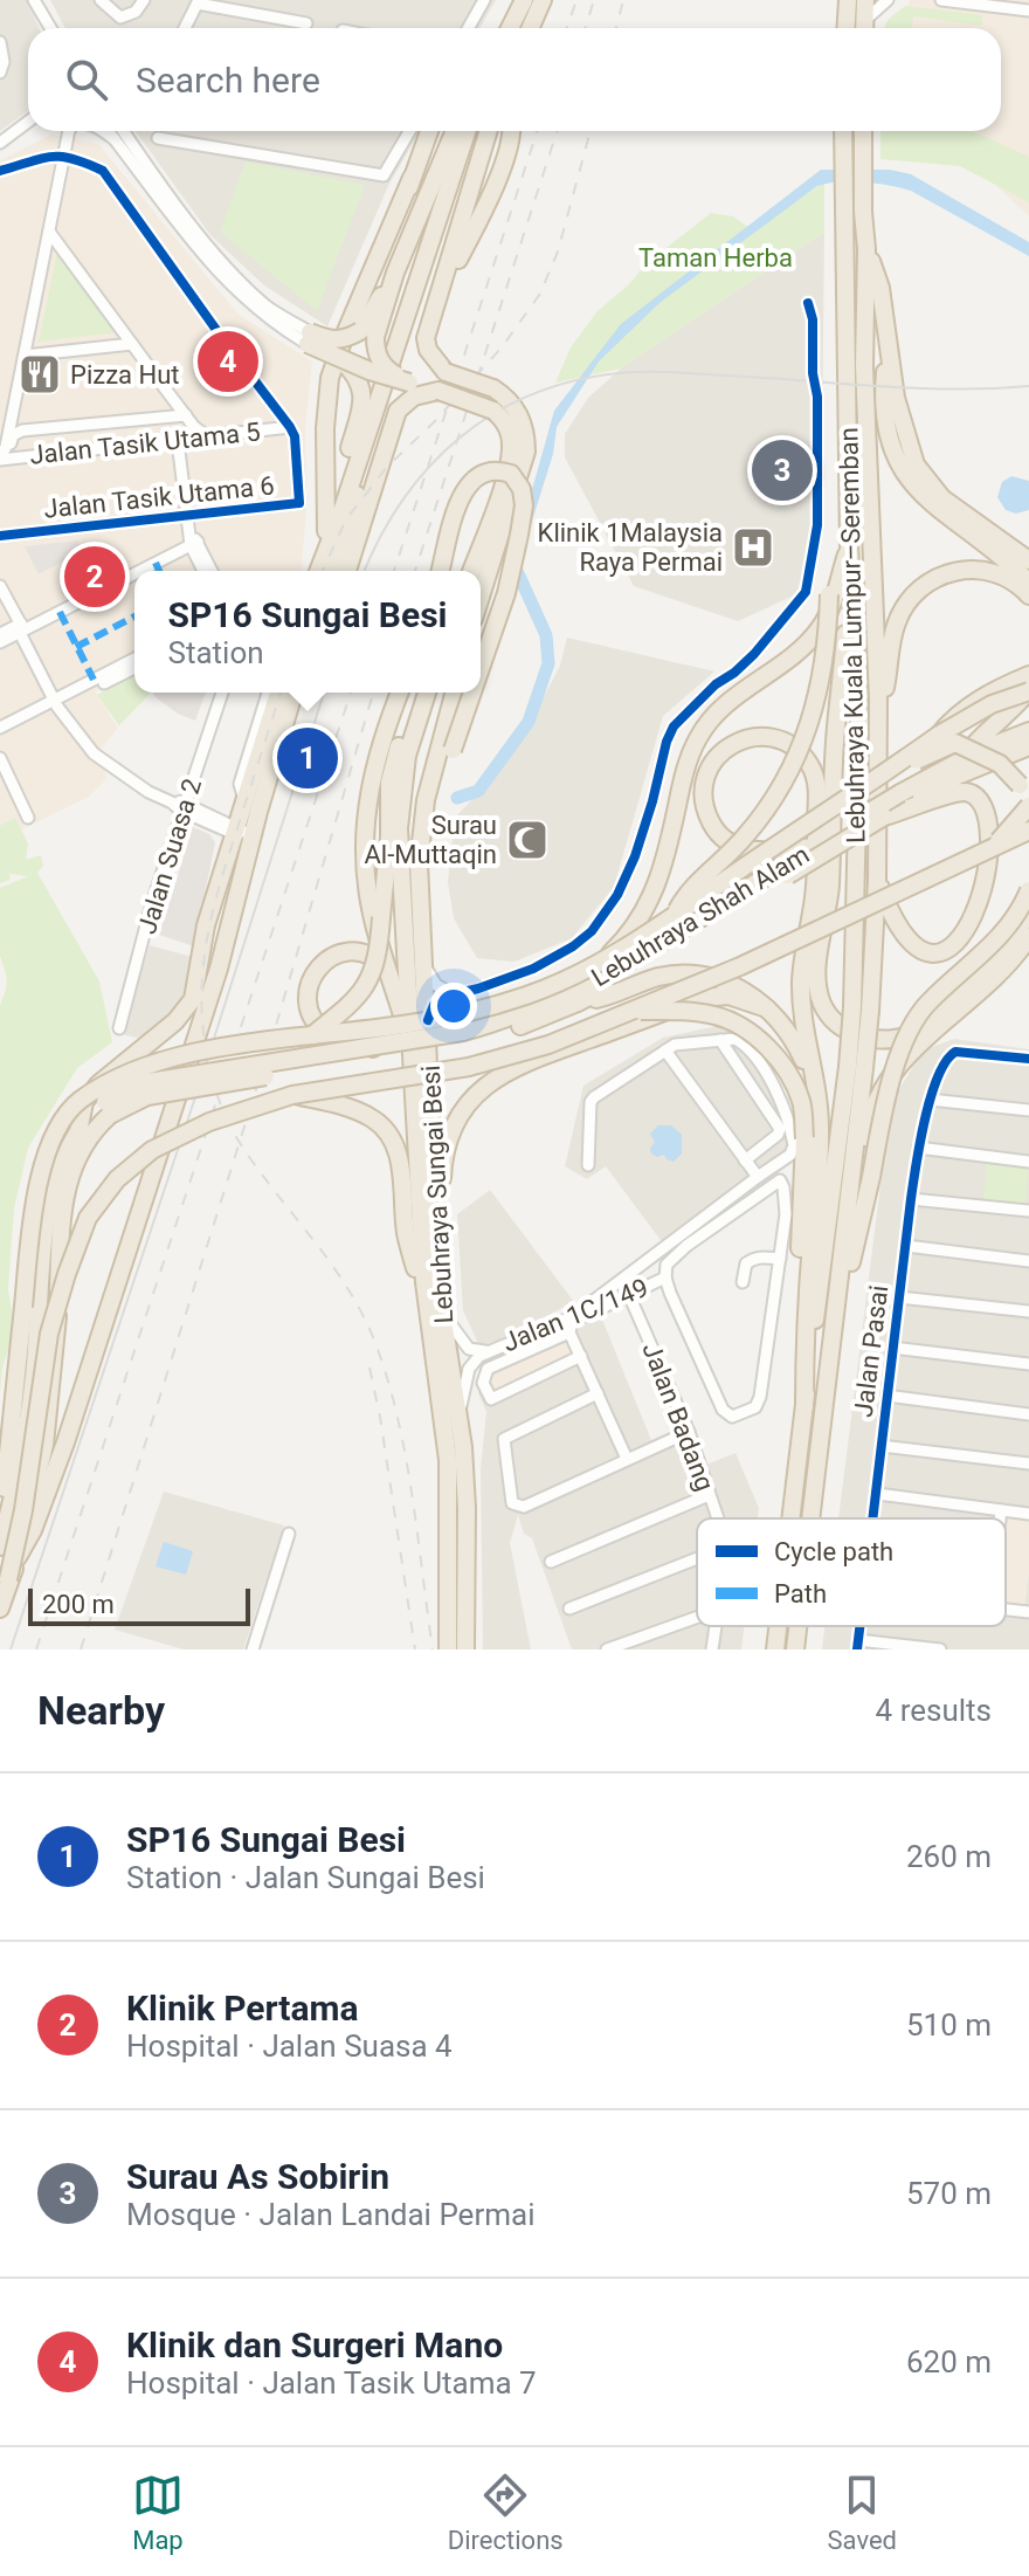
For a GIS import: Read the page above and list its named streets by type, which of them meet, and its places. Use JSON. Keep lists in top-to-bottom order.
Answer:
{
  "streets": {
    "highway": ["Lebuhraya Kuala Lumpur–Seremban", "Lebuhraya Shah Alam", "Lebuhraya Sungai Besi"],
    "street": [
      "Jalan Tasik Utama 5",
      "Jalan Tasik Utama 6",
      "Jalan Suasa 2",
      "Jalan 1C/149",
      "Jalan Pasai",
      "Jalan Badang"
    ]
  },
  "crossings": [
    ["Jalan Tasik Utama 5", "Jalan Tasik Utama 6"],
    ["Lebuhraya Sungai Besi", "Jalan 1C/149"],
    ["Jalan 1C/149", "Jalan Badang"]
  ],
  "parks": ["Taman Herba"],
  "places": {
    "restaurant": ["Pizza Hut"],
    "hospital": ["Klinik 1Malaysia Raya Permai"],
    "mosque": ["Surau Al-Muttaqin"]
  },
  "legend": ["Cycle path", "Path"],
  "scale_bar": "200 m",
  "page": {
    "search": "Search here",
    "pins": [
      "4",
      "3",
      "2",
      "1"
    ],
    "popup": ["SP16 Sungai Besi", "Station"],
    "scale": "200 m",
    "heading": ["Nearby", "4 results"],
    "list": [
      {
        "mark": "1",
        "name": "SP16 Sungai Besi",
        "note": "Station · Jalan Sungai Besi",
        "value": "260 m"
      },
      {
        "mark": "2",
        "name": "Klinik Pertama",
        "note": "Hospital · Jalan Suasa 4",
        "value": "510 m"
      },
      {
        "mark": "3",
        "name": "Surau As Sobirin",
        "note": "Mosque · Jalan Landai Permai",
        "value": "570 m"
      },
      {
        "mark": "4",
        "name": "Klinik dan Surgeri Mano",
        "note": "Hospital · Jalan Tasik Utama 7",
        "value": "620 m"
      }
    ],
    "nav": ["Map", "Directions", "Saved"]
  }
}
